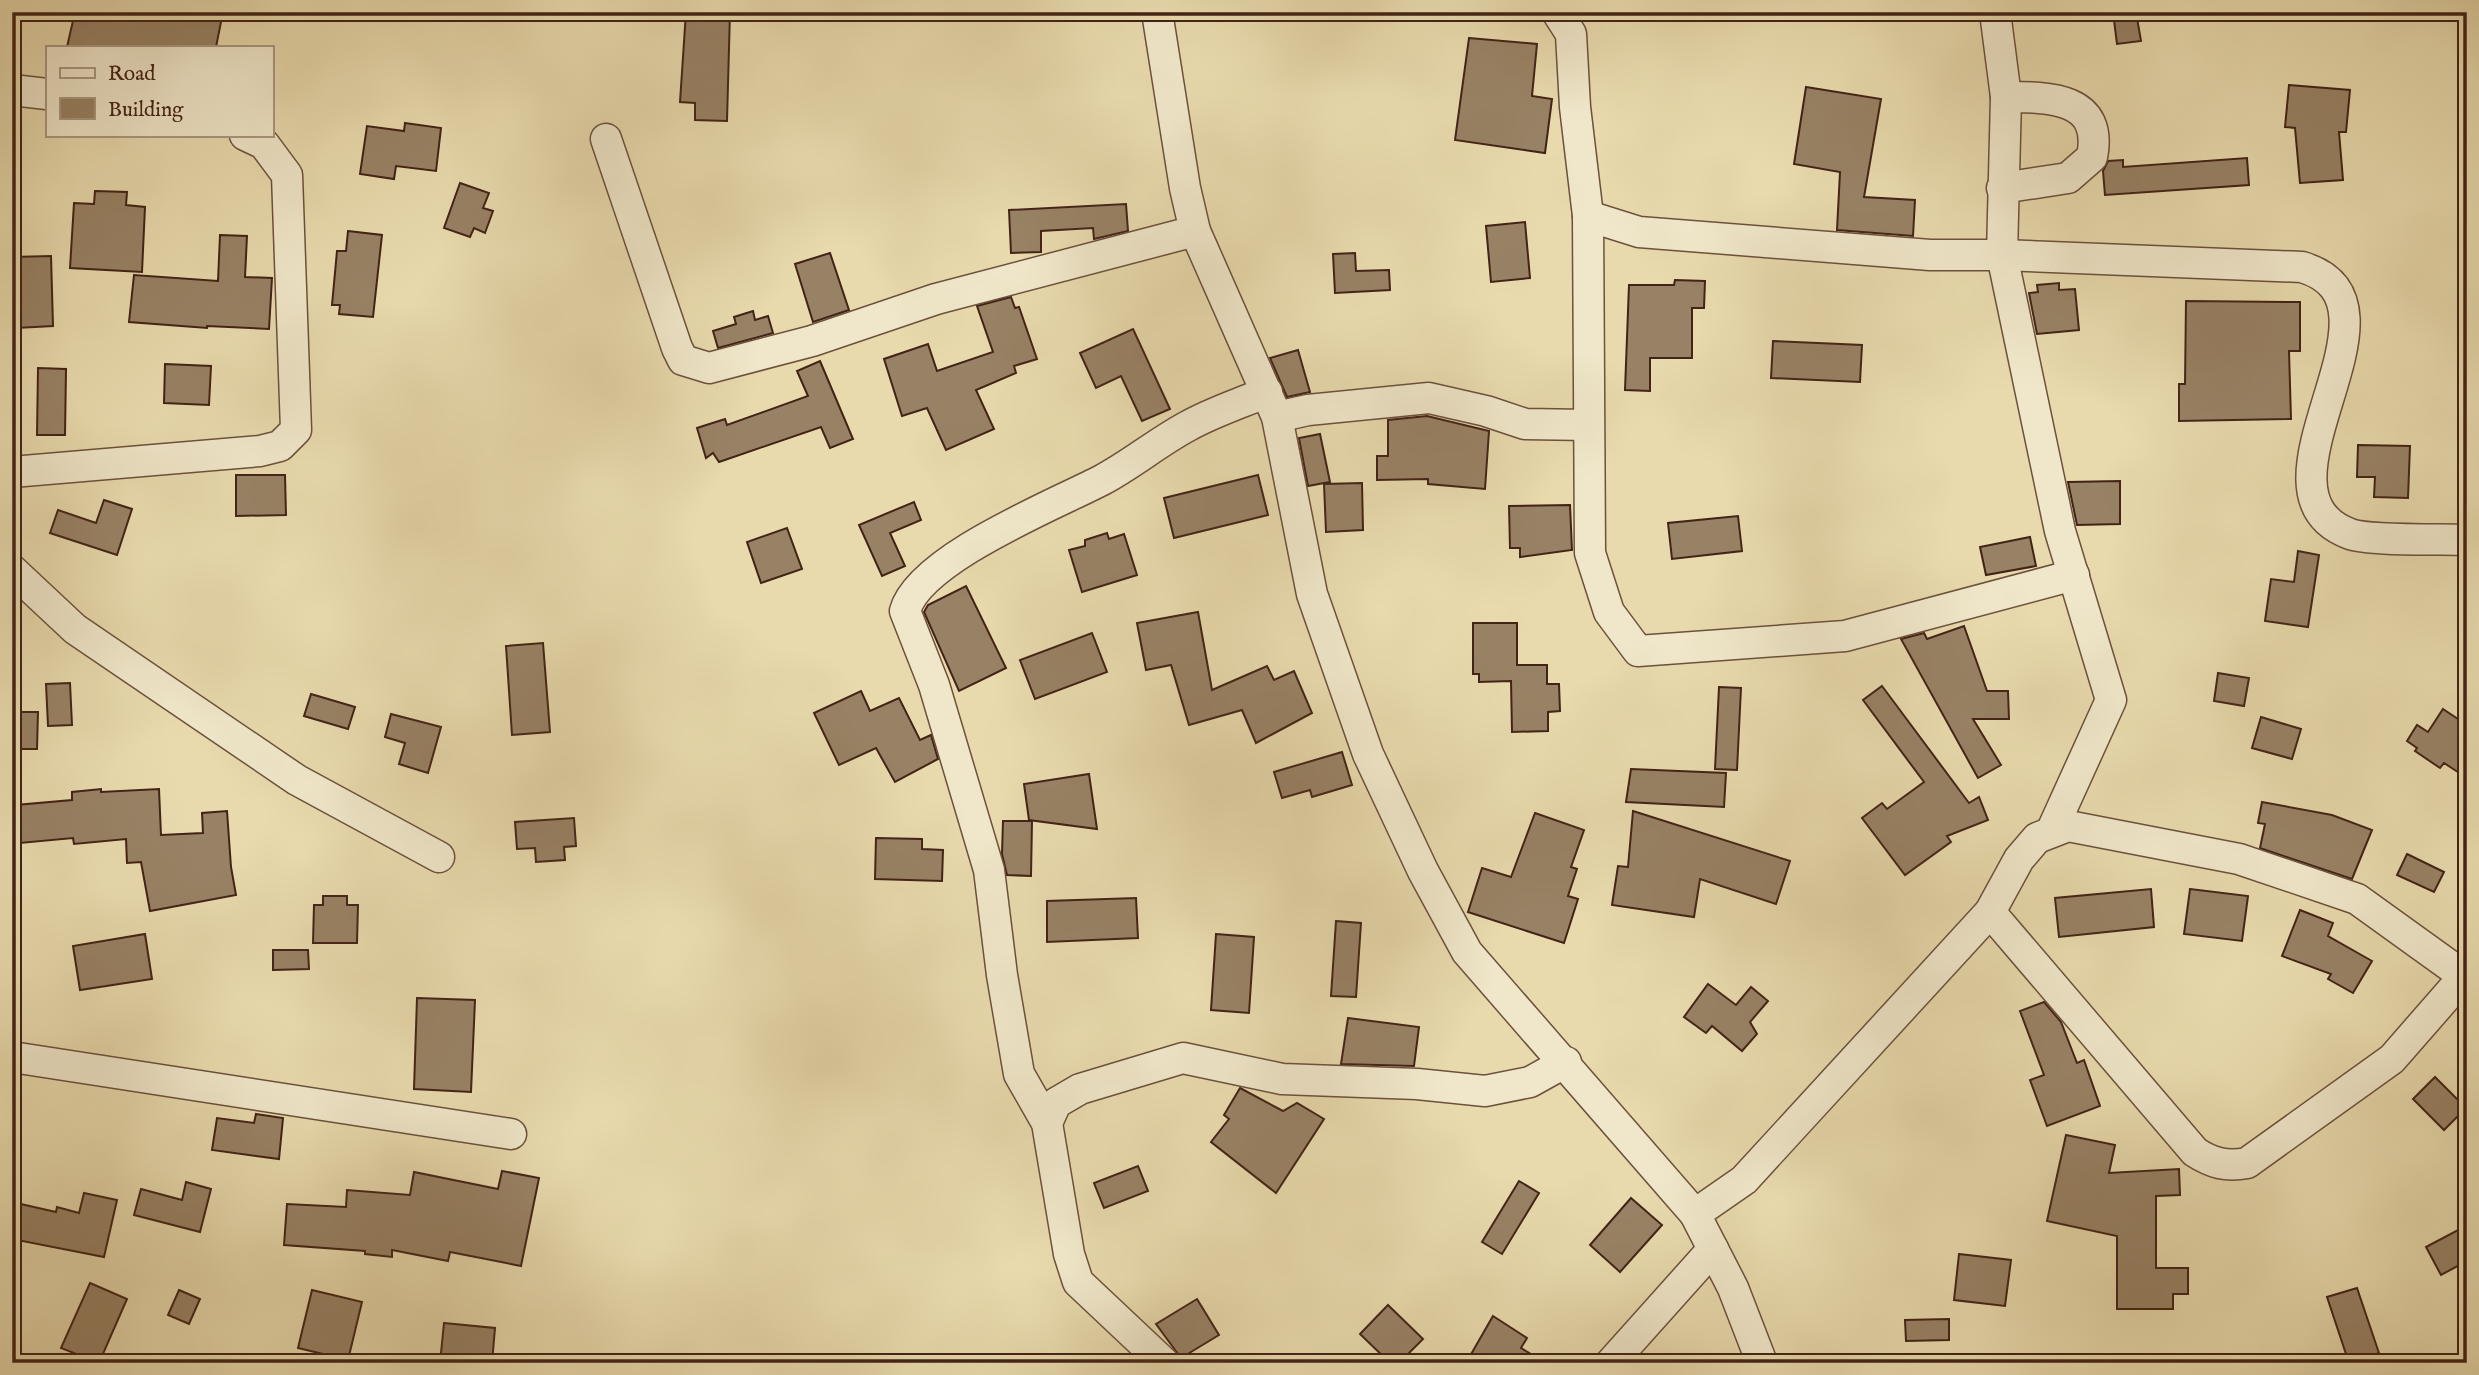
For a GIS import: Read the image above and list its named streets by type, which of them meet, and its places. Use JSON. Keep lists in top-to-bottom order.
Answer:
{
  "legend": ["Road", "Building"]
}
